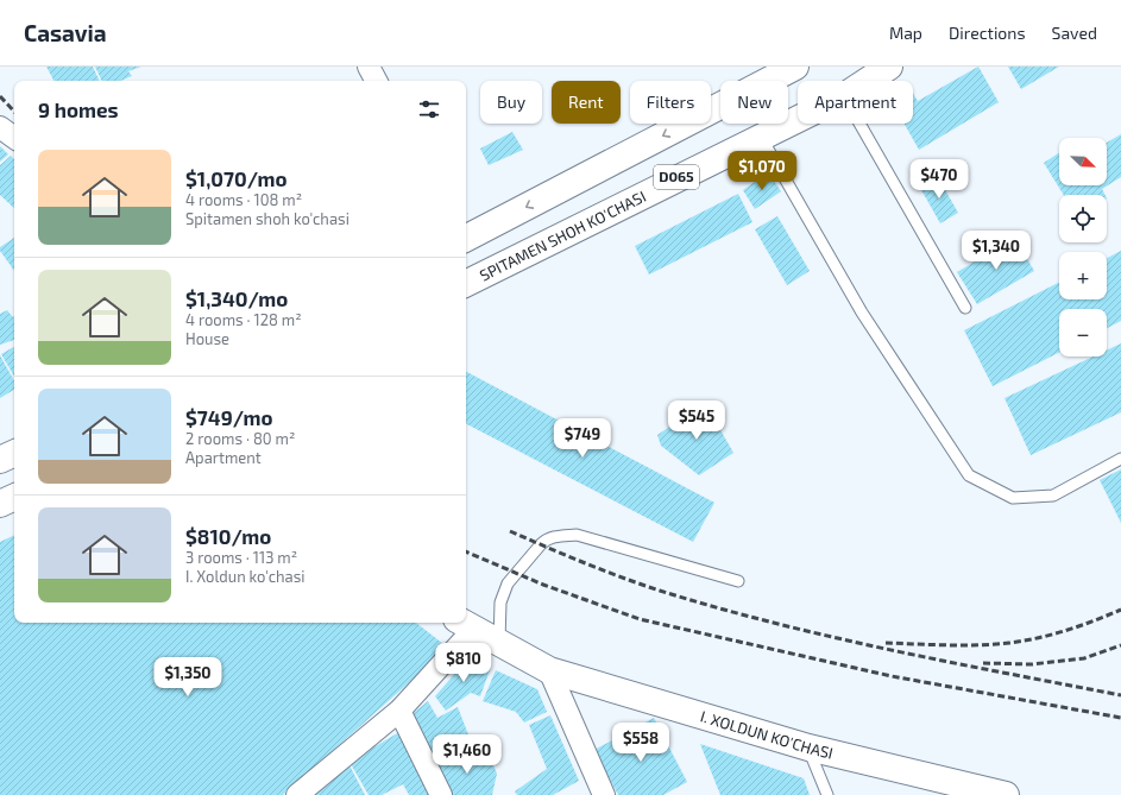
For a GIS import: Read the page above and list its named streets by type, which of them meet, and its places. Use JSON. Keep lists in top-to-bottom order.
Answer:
{
  "streets": {
    "main road": ["D065", "SPITAMEN SHOH KO'CHASI", "I. XOLDUN KO'CHASI"]
  },
  "north": "bottom right",
  "page": {
    "header": "Casavia",
    "nav": ["Map", "Directions", "Saved"],
    "chip": [
      "Buy",
      "Rent",
      "Filters",
      "New",
      "Apartment"
    ],
    "heading": "9 homes",
    "map_buttons": ["+", "−"],
    "list": [
      {
        "name": "$1,070/mo",
        "note": "4 rooms · 108 m² · Spitamen shoh ko'chasi"
      },
      {
        "name": "$1,340/mo",
        "note": "4 rooms · 128 m² · House"
      },
      {
        "name": "$749/mo",
        "note": "2 rooms · 80 m² · Apartment"
      },
      {
        "name": "$810/mo",
        "note": "3 rooms · 113 m² · I. Xoldun ko'chasi"
      }
    ],
    "price": [
      "$1,070",
      "$470",
      "$1,340",
      "$545",
      "$749",
      "$810",
      "$1,350",
      "$558",
      "$1,460"
    ]
  }
}
